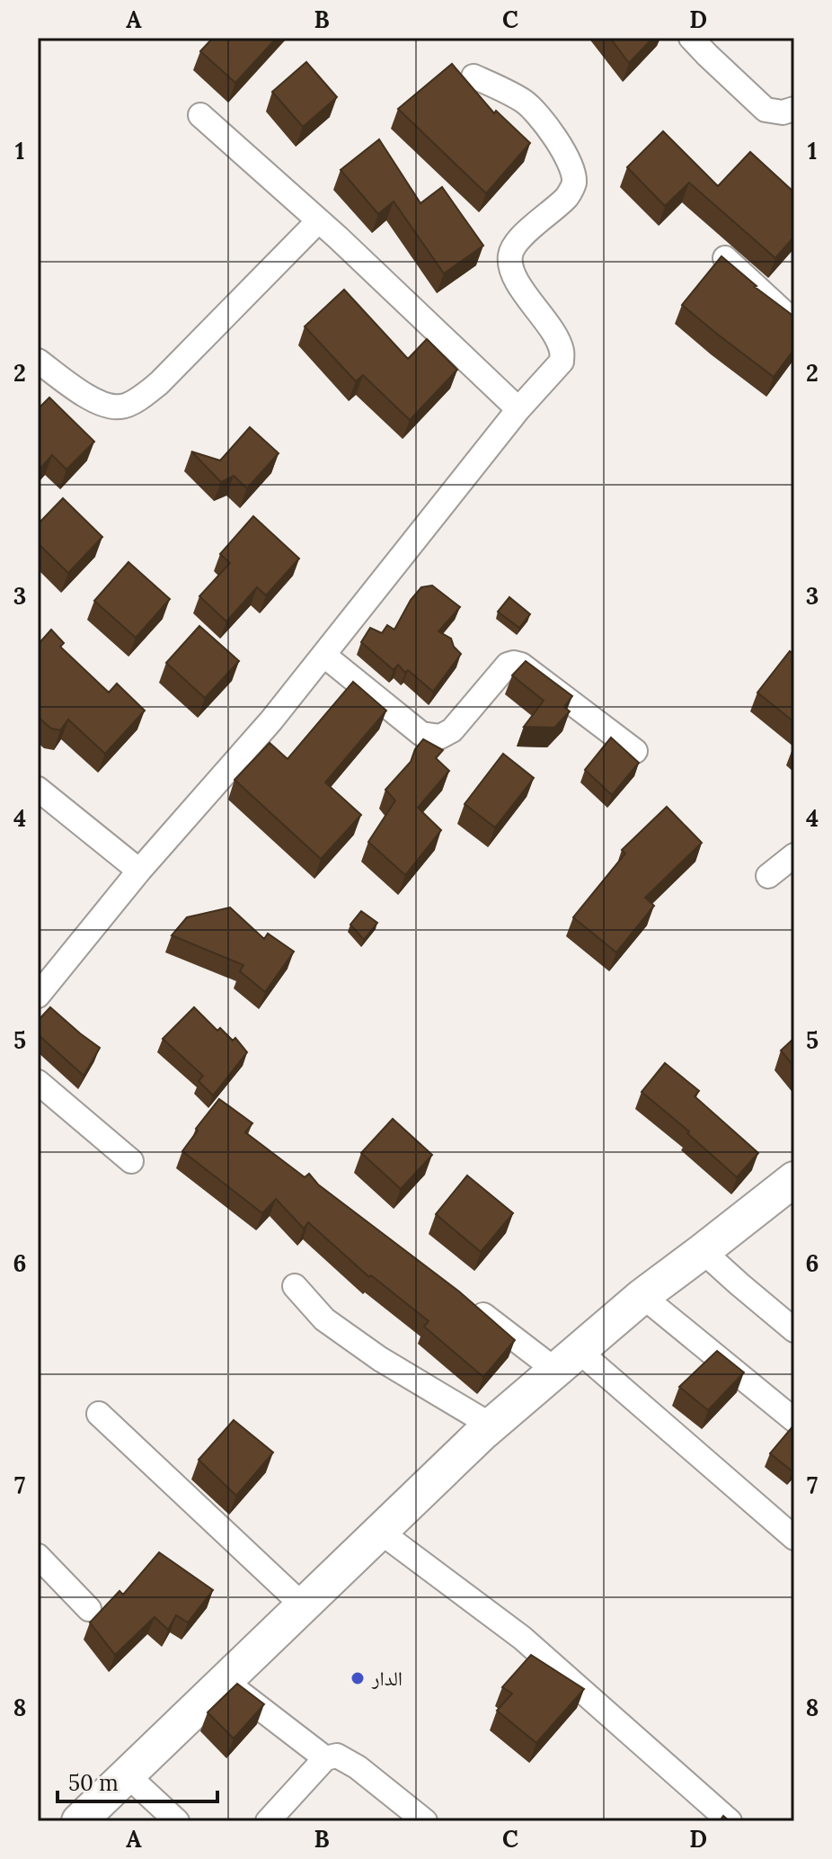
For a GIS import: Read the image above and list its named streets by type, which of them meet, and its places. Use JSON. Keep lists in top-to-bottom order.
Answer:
{
  "places": ["الدار"],
  "scale_bar": "50 m",
  "grid": {
    "columns": [
      "A",
      "B",
      "C",
      "D"
    ],
    "rows": [
      "1",
      "2",
      "3",
      "4",
      "5",
      "6",
      "7",
      "8"
    ]
  }
}
